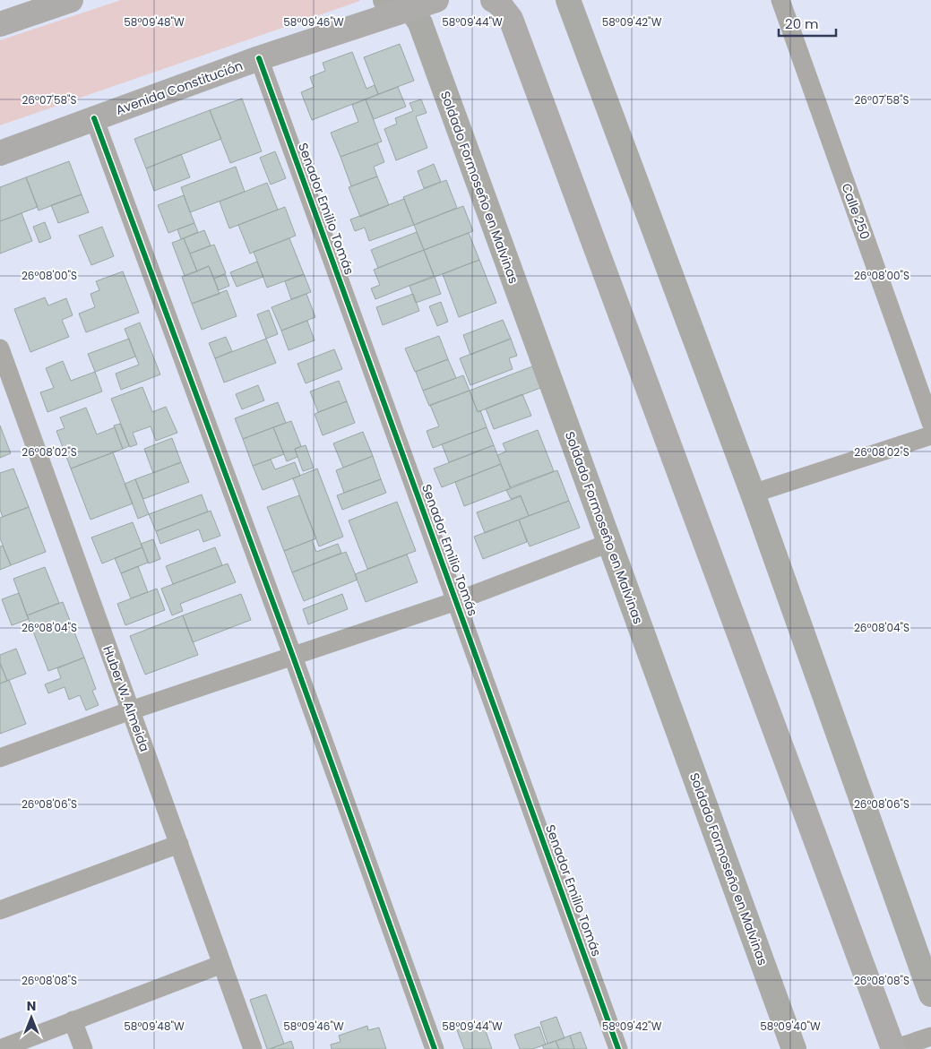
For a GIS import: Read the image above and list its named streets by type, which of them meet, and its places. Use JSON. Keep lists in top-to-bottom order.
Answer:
{
  "streets": {
    "main road": ["Avenida Constitución", "Soldado Formoseño en Malvinas"],
    "street": ["Senador Emilio Tomás", "Calle 250", "Huber W. Almeida"]
  },
  "crossings": [
    ["Avenida Constitución", "Soldado Formoseño en Malvinas"],
    ["Avenida Constitución", "Senador Emilio Tomás"]
  ],
  "scale_bar": "20 m",
  "north": "top",
  "coordinates": [
    "58°09'48\"W",
    "58°09'46\"W",
    "58°09'44\"W",
    "58°09'42\"W",
    "26°07'58\"S",
    "26°08'00\"S",
    "26°08'02\"S",
    "26°08'04\"S",
    "26°08'06\"S",
    "26°08'08\"S",
    "58°09'40\"W"
  ]
}
